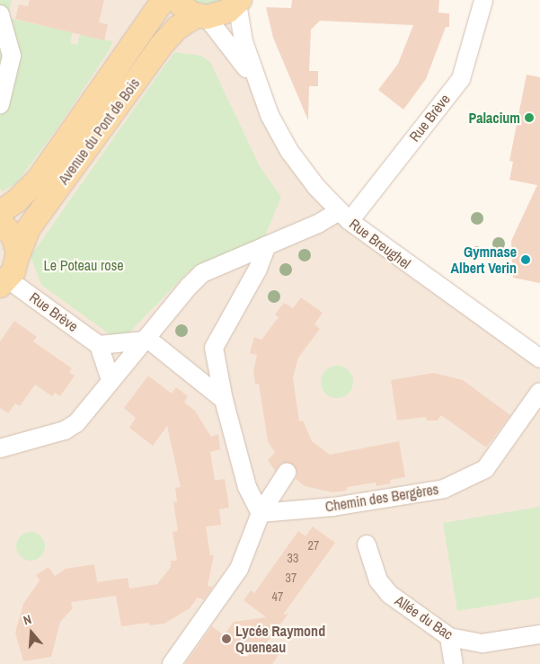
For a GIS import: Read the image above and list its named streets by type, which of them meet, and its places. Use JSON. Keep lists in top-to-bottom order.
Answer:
{
  "streets": {
    "main road": ["Avenue du Pont de Bois"],
    "street": [
      "Rue Brève",
      "Rue Breughel",
      "Chemin des Bergères",
      "Allée du Bac"
    ]
  },
  "crossings": [
    ["Rue Brève", "Avenue du Pont de Bois"],
    ["Rue Brève", "Rue Breughel"],
    ["Avenue du Pont de Bois", "Rue Breughel"]
  ],
  "parks": ["Le Poteau rose"],
  "places": ["Palacium", "Gymnase Albert Verin", "Lycée Raymond Queneau"],
  "house_numbers": [
    "27",
    "33",
    "37",
    "47"
  ],
  "north": "top"
}
